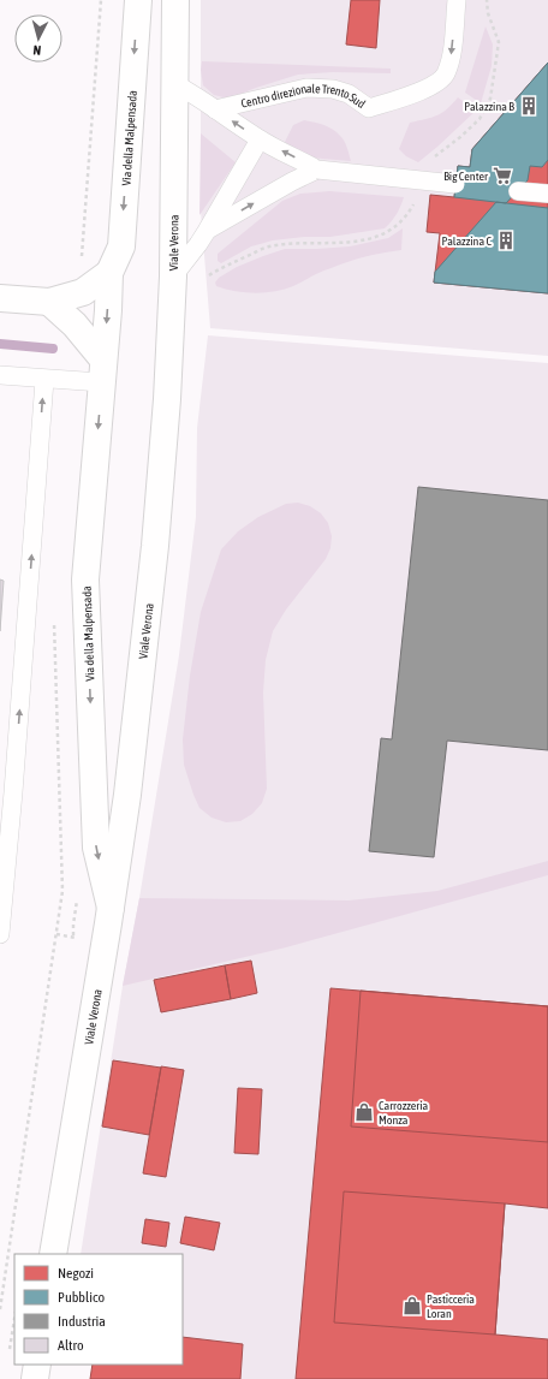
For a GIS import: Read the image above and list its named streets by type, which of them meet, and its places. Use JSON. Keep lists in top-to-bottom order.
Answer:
{
  "streets": {
    "main road": ["Via della Malpensada", "Viale Verona"],
    "lane": ["Centro direzionale Trento Sud"]
  },
  "crossings": [
    ["Via della Malpensada", "Viale Verona"]
  ],
  "one_way": ["Via della Malpensada"],
  "places": {
    "building": ["Palazzina B", "Palazzina C"],
    "supermarket": ["Big Center"],
    "shop": ["Carrozzeria Monza", "Pasticceria Loran"]
  },
  "legend": [
    "Negozi",
    "Pubblico",
    "Industria",
    "Altro"
  ],
  "north": "bottom"
}
